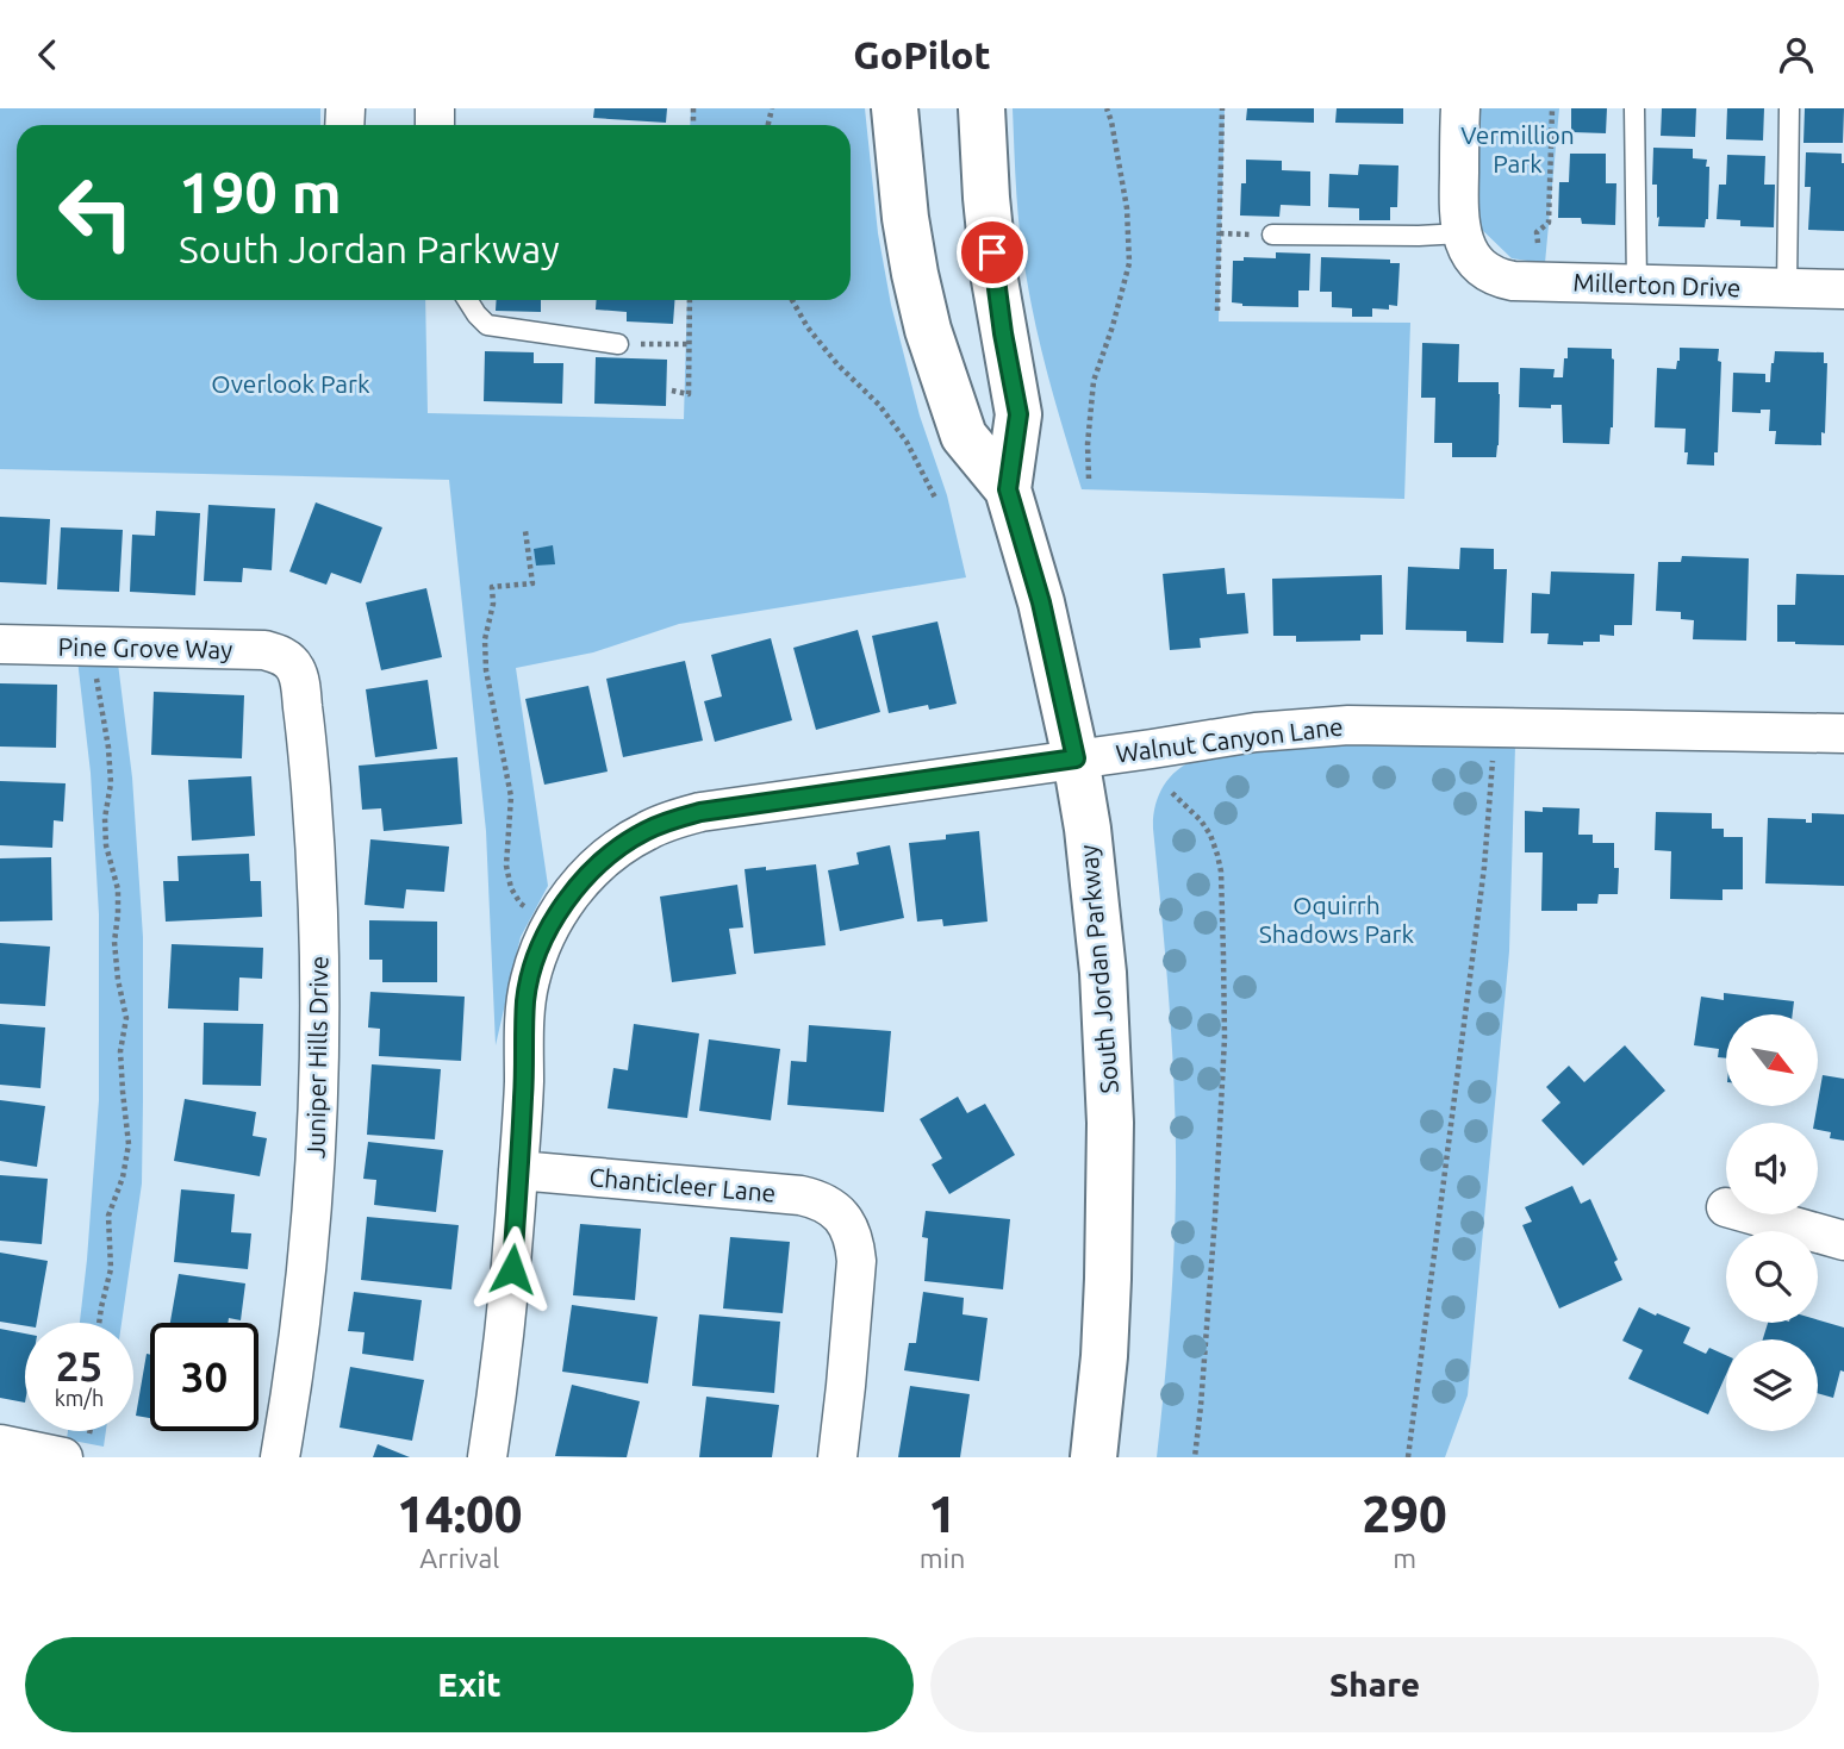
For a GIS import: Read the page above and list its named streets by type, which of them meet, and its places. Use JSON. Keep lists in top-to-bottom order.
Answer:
{
  "streets": {
    "main road": ["South Jordan Parkway"],
    "street": [
      "Millerton Drive",
      "Pine Grove Way",
      "Walnut Canyon Lane",
      "Juniper Hills Drive",
      "Chanticleer Lane"
    ]
  },
  "crossings": [
    ["Pine Grove Way", "Juniper Hills Drive"],
    ["Walnut Canyon Lane", "South Jordan Parkway"],
    ["Walnut Canyon Lane", "Chanticleer Lane"]
  ],
  "parks": ["Vermillion Park", "Overlook Park", "Oquirrh Shadows Park"],
  "north": "bottom right",
  "page": {
    "header": "GoPilot",
    "turn": ["190 m", "South Jordan Parkway"],
    "speed": "25 km/h",
    "limit": "30",
    "eta": [
      "14:00",
      "Arrival",
      "1",
      "min",
      "290",
      "m"
    ],
    "buttons": ["Exit", "Share"]
  }
}
